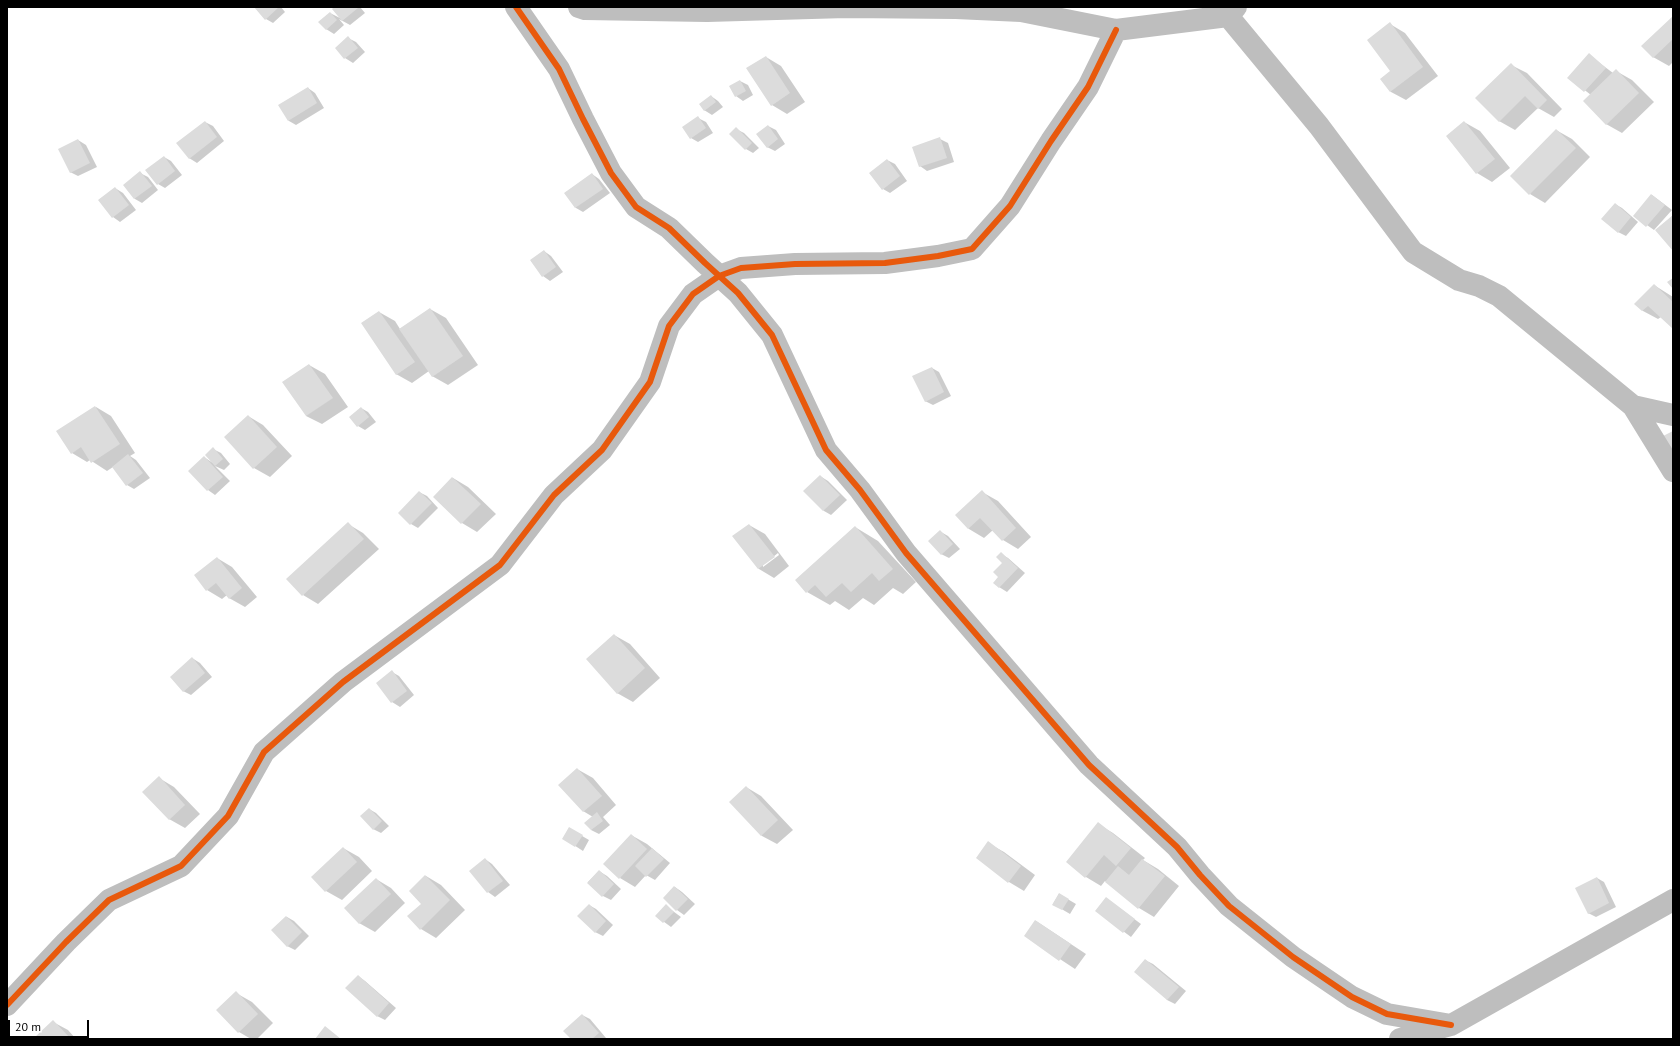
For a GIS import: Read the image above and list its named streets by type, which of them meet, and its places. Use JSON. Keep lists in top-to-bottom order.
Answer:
{
  "scale_bar": "20 m"
}
